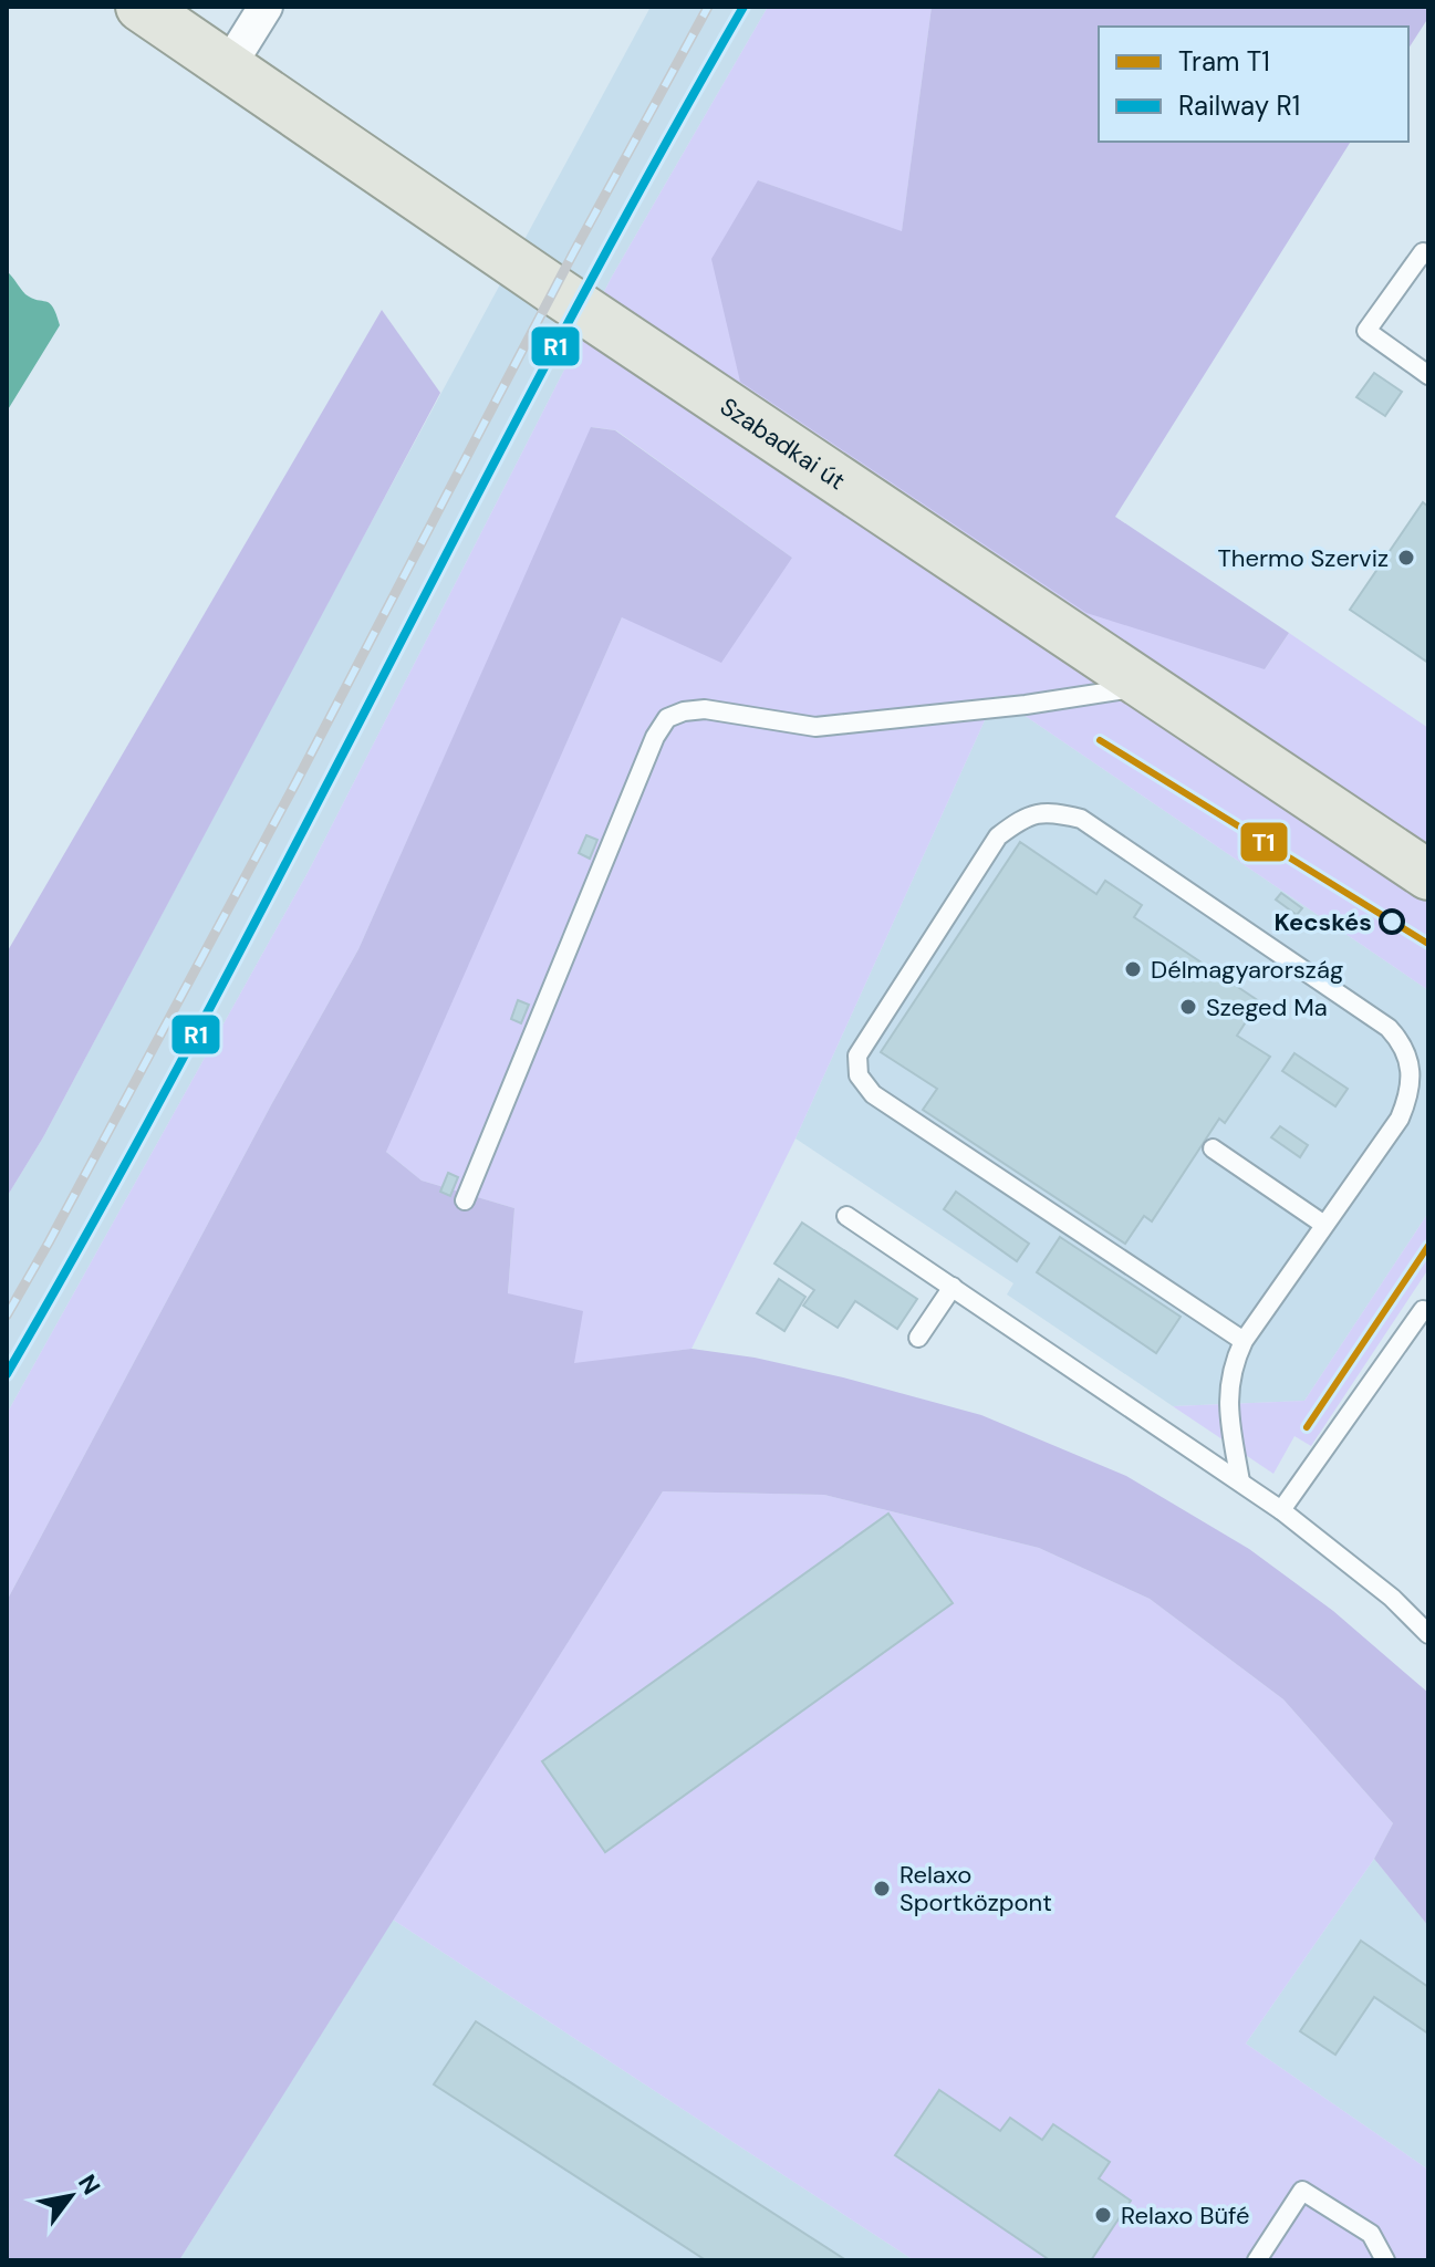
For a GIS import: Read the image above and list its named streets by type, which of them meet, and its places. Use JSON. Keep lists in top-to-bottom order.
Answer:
{
  "streets": {
    "main road": ["Szabadkai út"]
  },
  "places": [
    "Thermo Szerviz",
    "Kecskés",
    "Délmagyarország",
    "Szeged Ma",
    "Relaxo Sportközpont",
    "Relaxo Büfé"
  ],
  "lines": ["rail line R1", "tram line T1"],
  "legend": ["Tram T1", "Railway R1"],
  "north": "top right"
}
